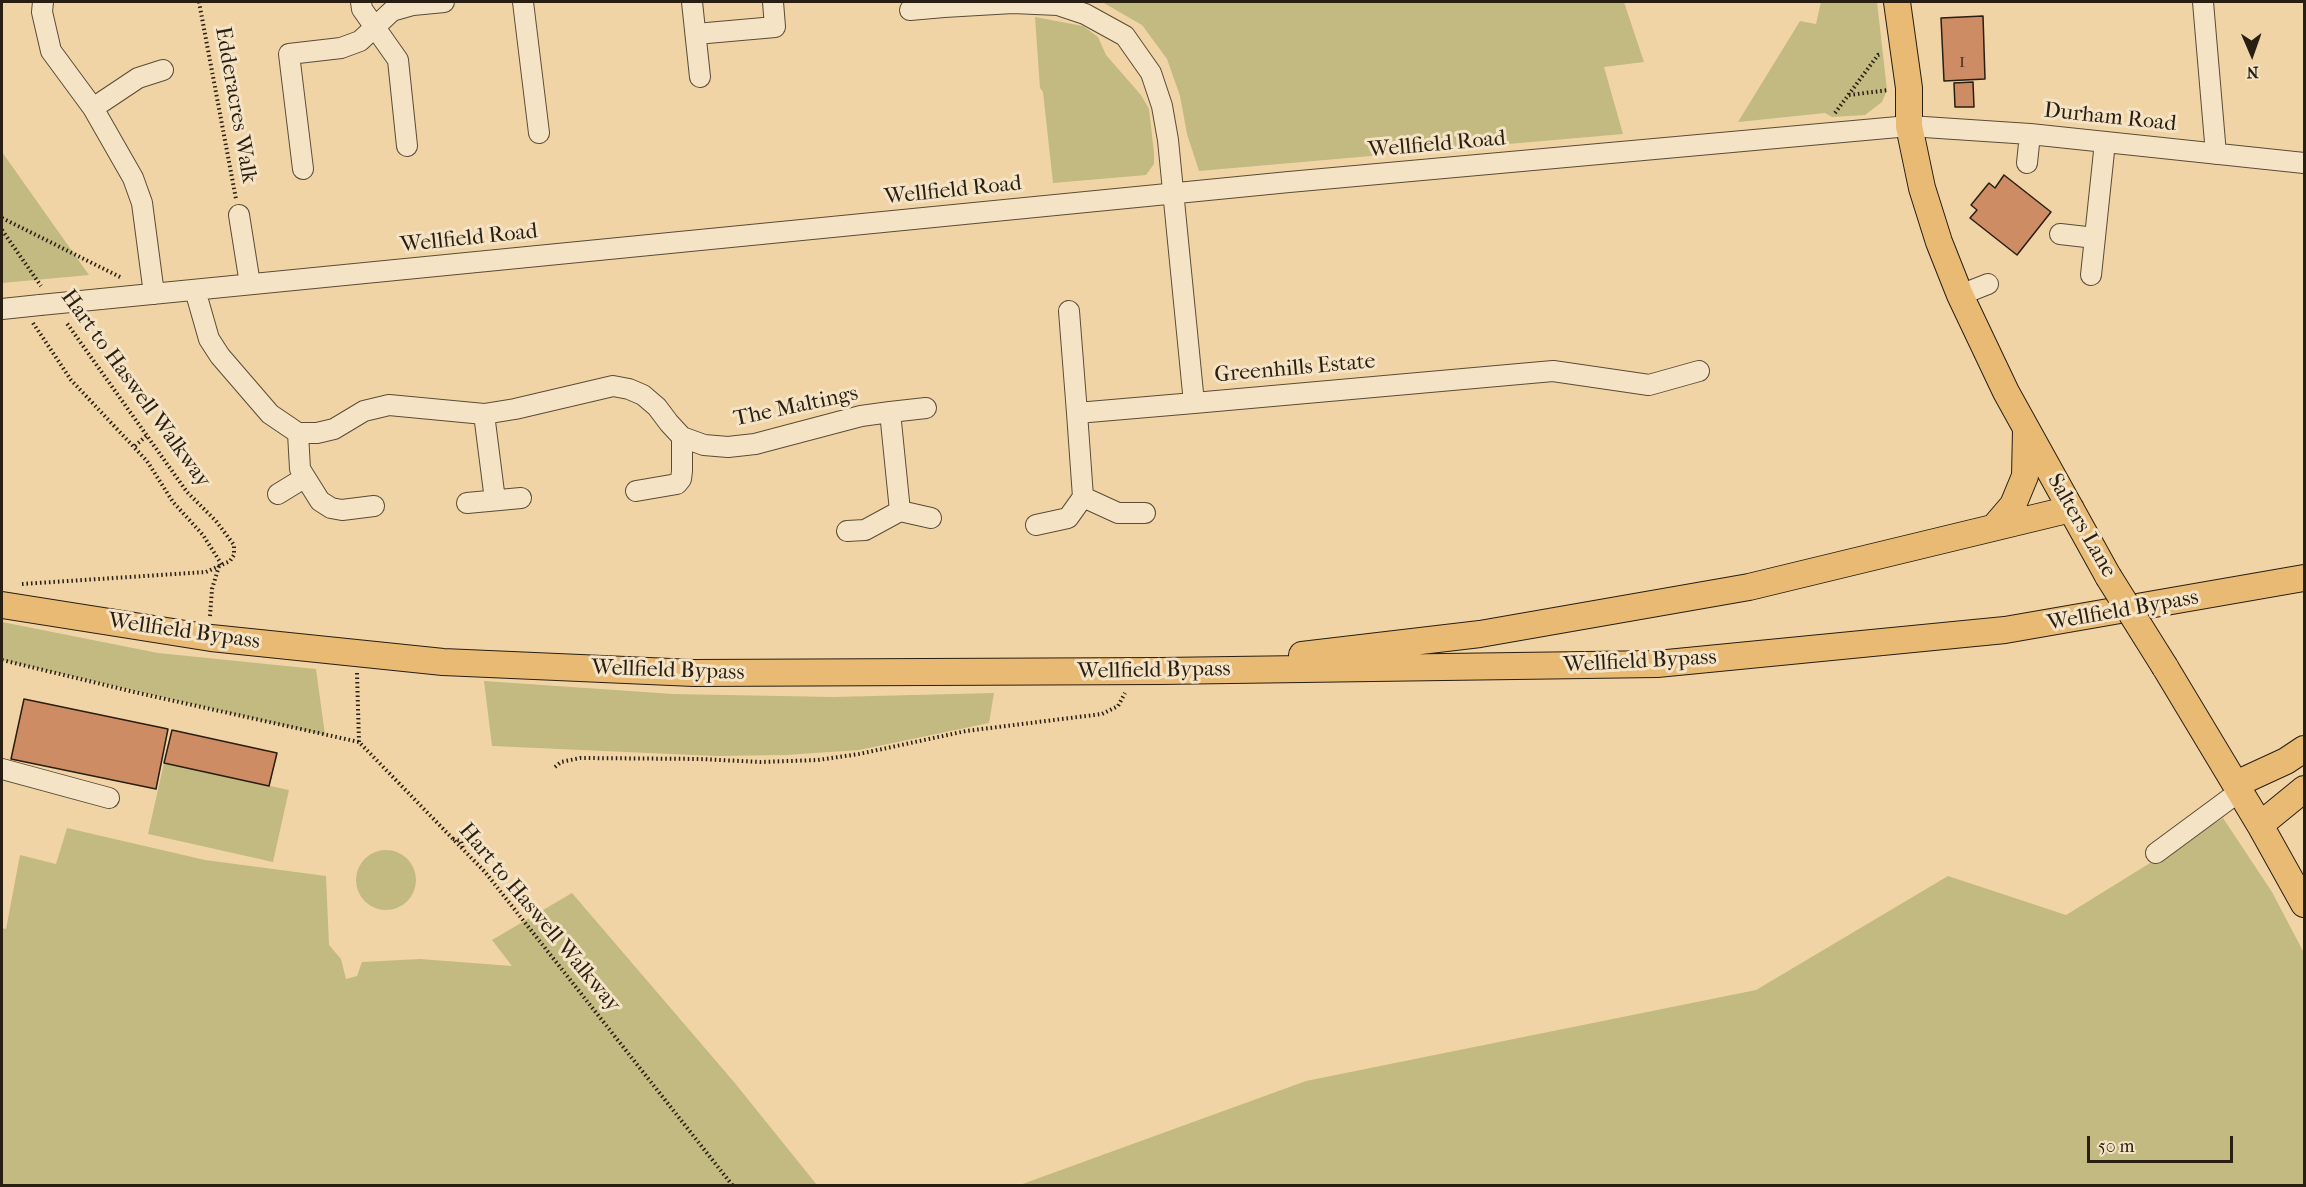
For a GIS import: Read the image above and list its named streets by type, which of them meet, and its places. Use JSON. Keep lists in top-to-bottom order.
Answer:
{
  "streets": {
    "main road": ["Salters Lane", "Wellfield Bypass"],
    "street": [
      "Durham Road",
      "Wellfield Road",
      "Greenhills Estate",
      "The Maltings"
    ],
    "path": ["Edderacres Walk", "Hart to Haswell Walkway"]
  },
  "crossings": [
    ["Durham Road", "Wellfield Road"],
    ["Durham Road", "Salters Lane"],
    ["Wellfield Road", "Greenhills Estate"],
    ["Wellfield Road", "Hart to Haswell Walkway"],
    ["Wellfield Road", "Salters Lane"]
  ],
  "house_numbers": ["1"],
  "scale_bar": "50 m",
  "north": "bottom"
}
